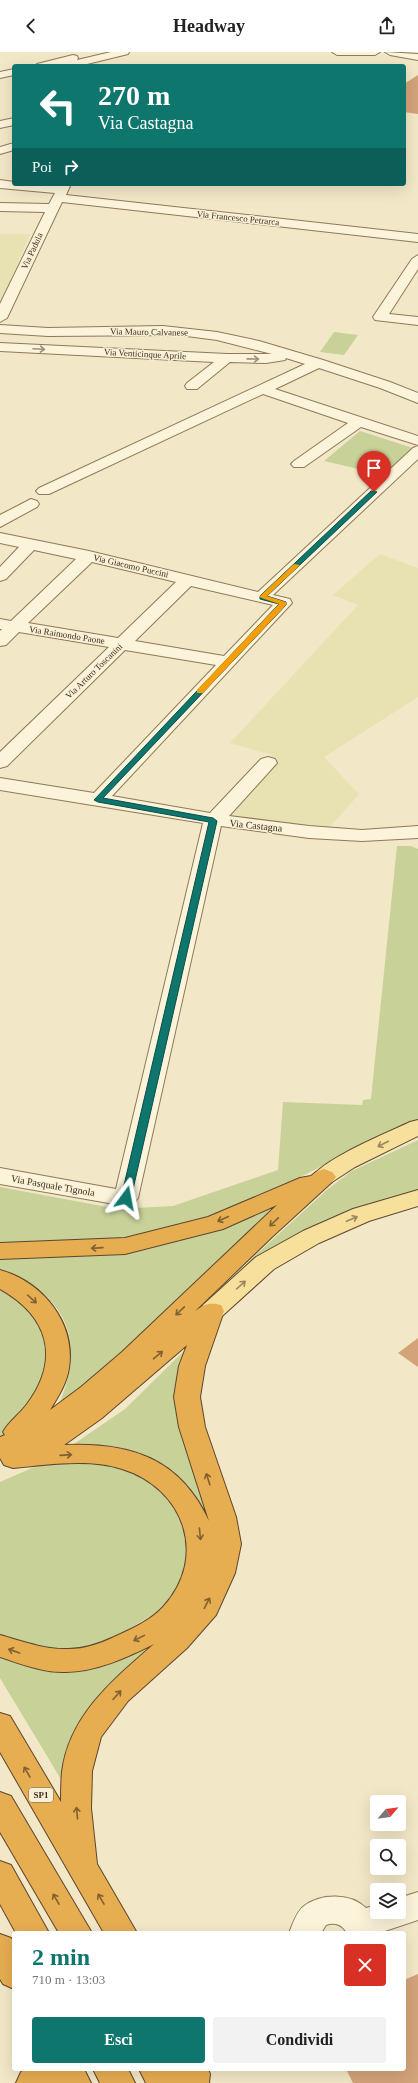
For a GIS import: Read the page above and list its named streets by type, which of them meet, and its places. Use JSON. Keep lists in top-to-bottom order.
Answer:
{
  "streets": {
    "highway": ["SP1"],
    "street": [
      "Via Francesco Petrarca",
      "Via Padula",
      "Via Mauro Calvanese",
      "Via Venticinque Aprile",
      "Via Giacomo Puccini",
      "Via Raimondo Paone",
      "Via Arturo Toscanini",
      "Via Castagna",
      "Via Pasquale Tignola"
    ]
  },
  "crossings": [
    ["Via Francesco Petrarca", "Via Padula"],
    ["Via Mauro Calvanese", "Via Venticinque Aprile"],
    ["Via Giacomo Puccini", "Via Raimondo Paone"],
    ["Via Giacomo Puccini", "Via Arturo Toscanini"],
    ["Via Raimondo Paone", "Via Arturo Toscanini"],
    ["Via Castagna", "Via Pasquale Tignola"]
  ],
  "north": "top right",
  "page": {
    "header": "Headway",
    "turn": ["270 m", "Via Castagna"],
    "then": "Poi",
    "heading": ["2 min", "710 m · 13:03"],
    "buttons": ["Esci", "Condividi"]
  }
}
